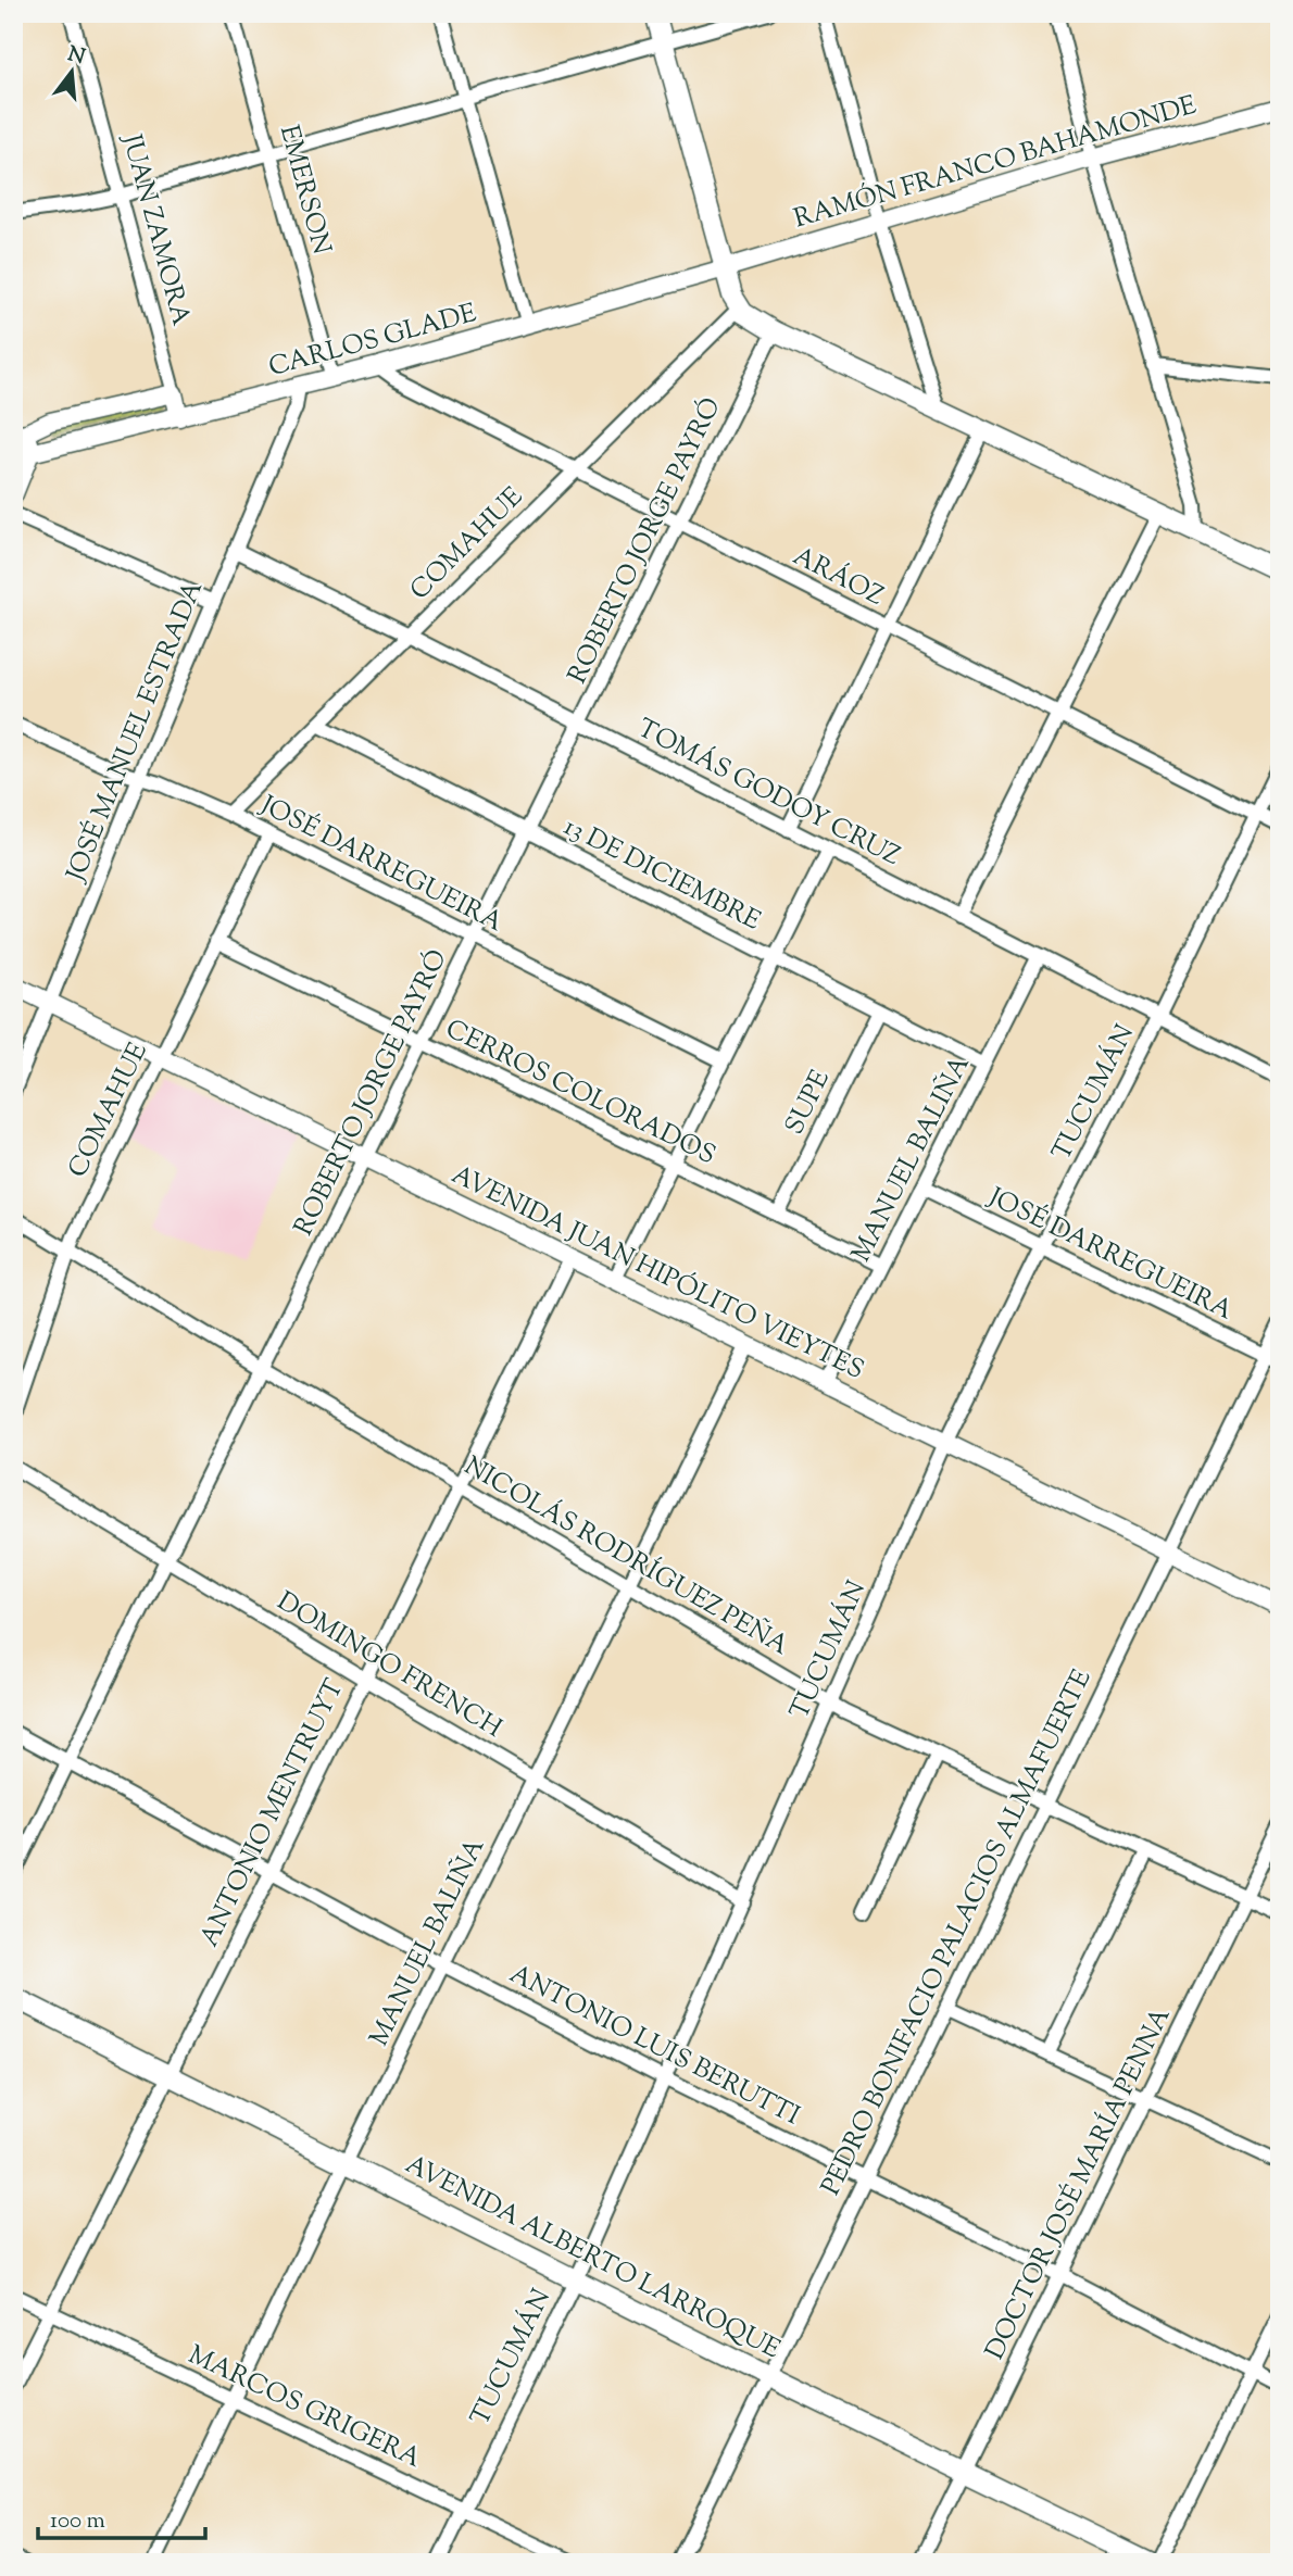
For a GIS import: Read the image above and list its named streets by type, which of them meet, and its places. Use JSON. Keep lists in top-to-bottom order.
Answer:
{
  "streets": {
    "main road": ["AVENIDA ALBERTO LARROQUE"],
    "street": [
      "RAMÓN FRANCO BAHAMONDE",
      "EMERSON",
      "JUAN ZAMORA",
      "CARLOS GLADE",
      "ROBERTO JORGE PAYRÓ",
      "COMAHUE",
      "ARÁOZ",
      "JOSÉ MANUEL ESTRADA",
      "TOMÁS GODOY CRUZ",
      "JOSÉ DARREGUEIRA",
      "13 DE DICIEMBRE",
      "CERROS COLORADOS",
      "TUCUMÁN",
      "SUPE",
      "MANUEL BALIÑA",
      "AVENIDA JUAN HIPÓLITO VIEYTES",
      "NICOLÁS RODRÍGUEZ PEÑA",
      "DOMINGO FRENCH",
      "ANTONIO MENTRUYT",
      "PEDRO BONIFACIO PALACIOS ALMAFUERTE",
      "ANTONIO LUIS BERUTTI",
      "DOCTOR JOSÉ MARÍA PENNA",
      "MARCOS GRIGERA"
    ]
  },
  "crossings": [
    ["RAMÓN FRANCO BAHAMONDE", "CARLOS GLADE"],
    ["EMERSON", "CARLOS GLADE"],
    ["JUAN ZAMORA", "CARLOS GLADE"],
    ["CARLOS GLADE", "ARÁOZ"],
    ["CARLOS GLADE", "JOSÉ MANUEL ESTRADA"],
    ["ROBERTO JORGE PAYRÓ", "ARÁOZ"],
    ["ROBERTO JORGE PAYRÓ", "TOMÁS GODOY CRUZ"],
    ["ROBERTO JORGE PAYRÓ", "JOSÉ DARREGUEIRA"],
    ["ROBERTO JORGE PAYRÓ", "13 DE DICIEMBRE"],
    ["ROBERTO JORGE PAYRÓ", "CERROS COLORADOS"],
    ["ROBERTO JORGE PAYRÓ", "AVENIDA JUAN HIPÓLITO VIEYTES"],
    ["ROBERTO JORGE PAYRÓ", "NICOLÁS RODRÍGUEZ PEÑA"],
    ["ROBERTO JORGE PAYRÓ", "DOMINGO FRENCH"],
    ["ROBERTO JORGE PAYRÓ", "ANTONIO LUIS BERUTTI"],
    ["COMAHUE", "ARÁOZ"],
    ["COMAHUE", "TOMÁS GODOY CRUZ"],
    ["COMAHUE", "JOSÉ DARREGUEIRA"],
    ["COMAHUE", "13 DE DICIEMBRE"],
    ["COMAHUE", "CERROS COLORADOS"],
    ["COMAHUE", "AVENIDA JUAN HIPÓLITO VIEYTES"],
    ["COMAHUE", "NICOLÁS RODRÍGUEZ PEÑA"],
    ["ARÁOZ", "TUCUMÁN"],
    ["JOSÉ MANUEL ESTRADA", "TOMÁS GODOY CRUZ"],
    ["JOSÉ MANUEL ESTRADA", "JOSÉ DARREGUEIRA"],
    ["JOSÉ MANUEL ESTRADA", "AVENIDA JUAN HIPÓLITO VIEYTES"],
    ["TOMÁS GODOY CRUZ", "TUCUMÁN"],
    ["TOMÁS GODOY CRUZ", "MANUEL BALIÑA"],
    ["JOSÉ DARREGUEIRA", "TUCUMÁN"],
    ["JOSÉ DARREGUEIRA", "MANUEL BALIÑA"],
    ["JOSÉ DARREGUEIRA", "PEDRO BONIFACIO PALACIOS ALMAFUERTE"],
    ["13 DE DICIEMBRE", "SUPE"],
    ["13 DE DICIEMBRE", "MANUEL BALIÑA"],
    ["CERROS COLORADOS", "SUPE"],
    ["CERROS COLORADOS", "MANUEL BALIÑA"],
    ["TUCUMÁN", "AVENIDA JUAN HIPÓLITO VIEYTES"],
    ["TUCUMÁN", "NICOLÁS RODRÍGUEZ PEÑA"],
    ["TUCUMÁN", "DOMINGO FRENCH"],
    ["TUCUMÁN", "ANTONIO LUIS BERUTTI"],
    ["TUCUMÁN", "AVENIDA ALBERTO LARROQUE"],
    ["TUCUMÁN", "MARCOS GRIGERA"],
    ["MANUEL BALIÑA", "AVENIDA JUAN HIPÓLITO VIEYTES"],
    ["MANUEL BALIÑA", "NICOLÁS RODRÍGUEZ PEÑA"],
    ["MANUEL BALIÑA", "DOMINGO FRENCH"],
    ["MANUEL BALIÑA", "ANTONIO LUIS BERUTTI"],
    ["MANUEL BALIÑA", "AVENIDA ALBERTO LARROQUE"],
    ["MANUEL BALIÑA", "MARCOS GRIGERA"],
    ["AVENIDA JUAN HIPÓLITO VIEYTES", "ANTONIO MENTRUYT"],
    ["AVENIDA JUAN HIPÓLITO VIEYTES", "PEDRO BONIFACIO PALACIOS ALMAFUERTE"],
    ["NICOLÁS RODRÍGUEZ PEÑA", "ANTONIO MENTRUYT"],
    ["NICOLÁS RODRÍGUEZ PEÑA", "PEDRO BONIFACIO PALACIOS ALMAFUERTE"],
    ["NICOLÁS RODRÍGUEZ PEÑA", "DOCTOR JOSÉ MARÍA PENNA"],
    ["DOMINGO FRENCH", "ANTONIO MENTRUYT"],
    ["ANTONIO MENTRUYT", "ANTONIO LUIS BERUTTI"],
    ["ANTONIO MENTRUYT", "AVENIDA ALBERTO LARROQUE"],
    ["ANTONIO MENTRUYT", "MARCOS GRIGERA"],
    ["PEDRO BONIFACIO PALACIOS ALMAFUERTE", "ANTONIO LUIS BERUTTI"],
    ["PEDRO BONIFACIO PALACIOS ALMAFUERTE", "AVENIDA ALBERTO LARROQUE"],
    ["ANTONIO LUIS BERUTTI", "DOCTOR JOSÉ MARÍA PENNA"],
    ["DOCTOR JOSÉ MARÍA PENNA", "AVENIDA ALBERTO LARROQUE"]
  ],
  "scale_bar": "100 m",
  "north": "top"
}
